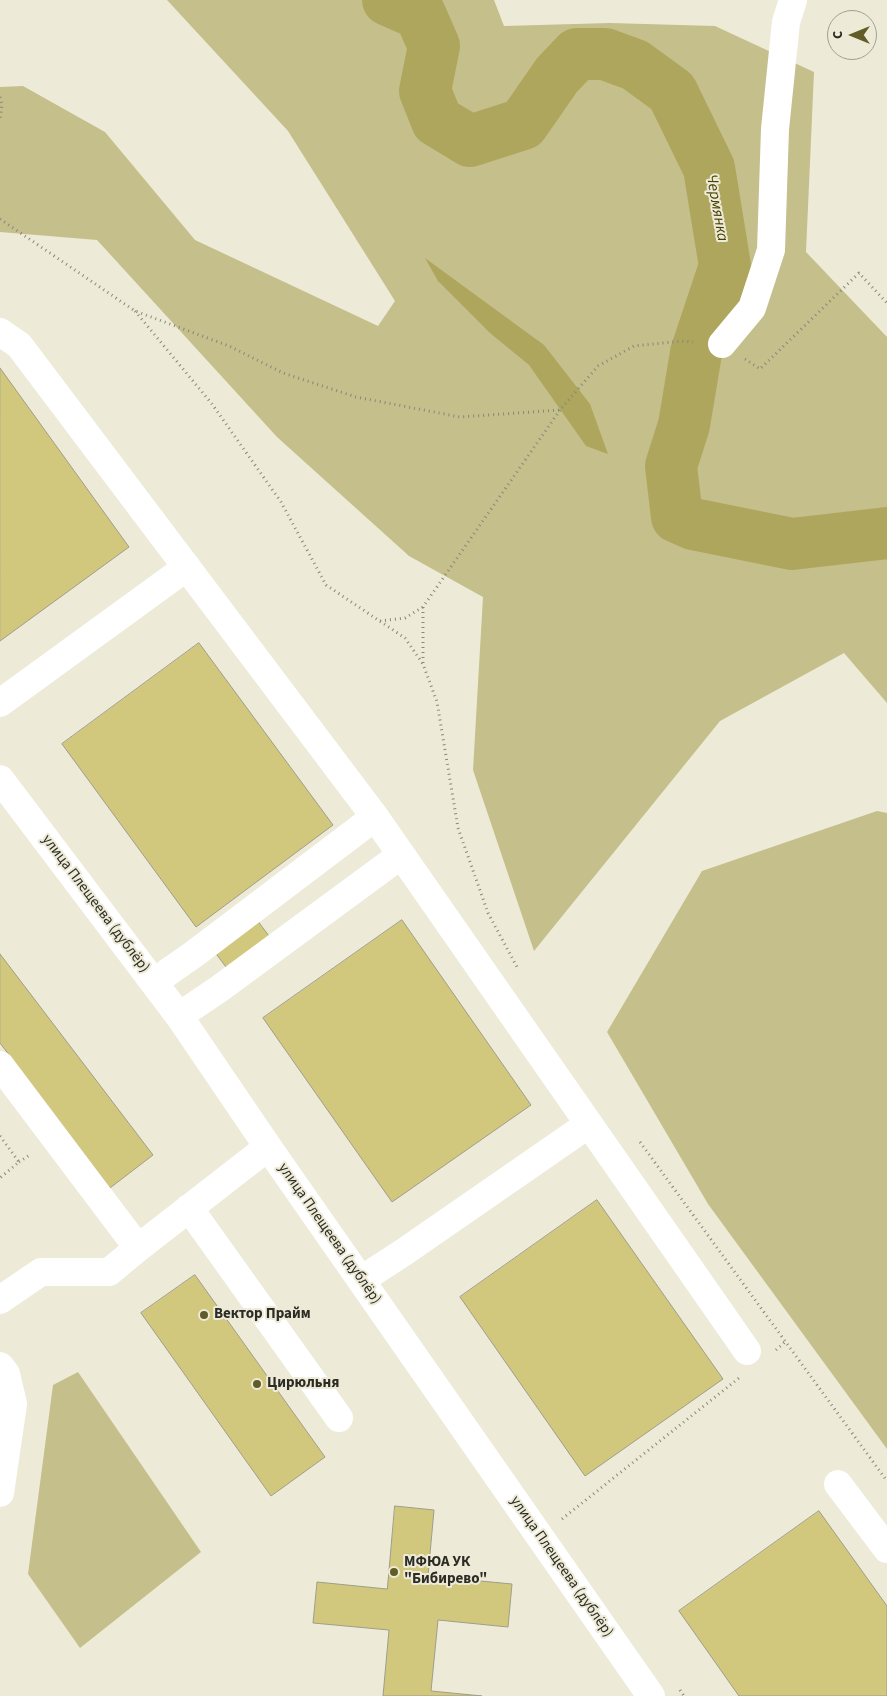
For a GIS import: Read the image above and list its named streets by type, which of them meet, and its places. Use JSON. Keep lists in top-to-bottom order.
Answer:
{
  "streets": {
    "street": ["улица Плещеева (дублёр)"]
  },
  "water": ["Чермянка"],
  "places": ["Вектор Прайм", "Цирюльня", "МФЮА УК \"Бибирево\""],
  "north": "left"
}
